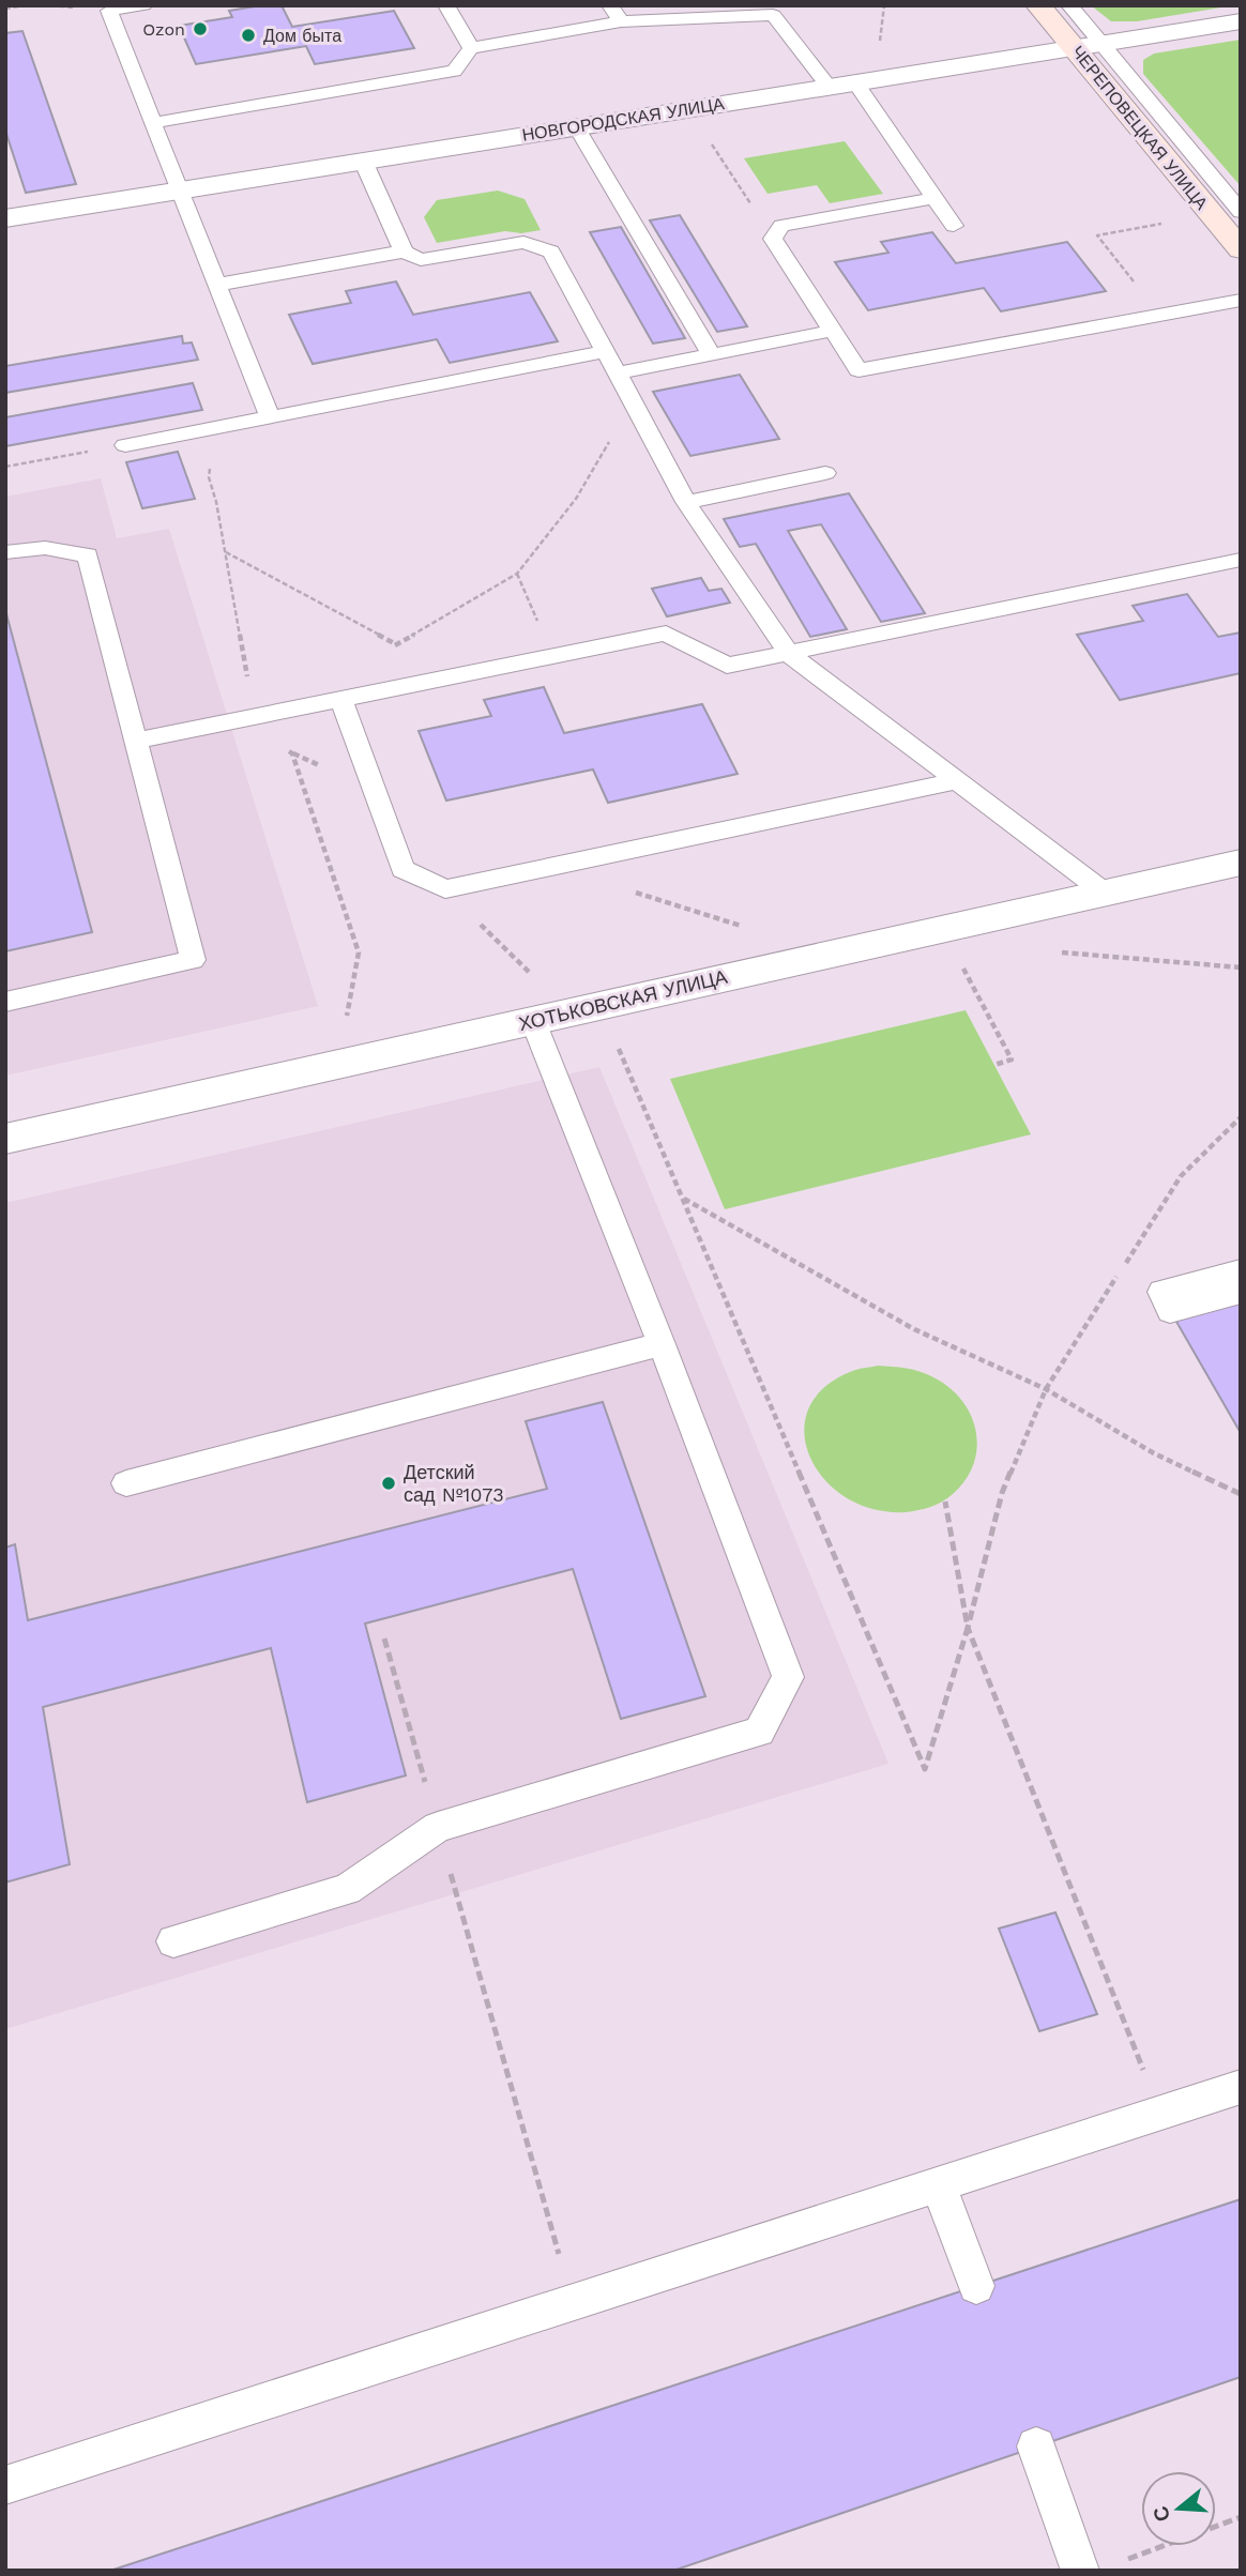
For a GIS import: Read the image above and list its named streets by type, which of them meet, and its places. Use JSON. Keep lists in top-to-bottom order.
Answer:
{
  "streets": {
    "main road": ["ЧЕРЕПОВЕЦКАЯ УЛИЦА"],
    "street": ["НОВГОРОДСКАЯ УЛИЦА", "ХОТЬКОВСКАЯ УЛИЦА"]
  },
  "crossings": [
    ["НОВГОРОДСКАЯ УЛИЦА", "ЧЕРЕПОВЕЦКАЯ УЛИЦА"]
  ],
  "places": ["Ozon", "Дом быта", "Детский сад №1073"],
  "north": "left"
}
